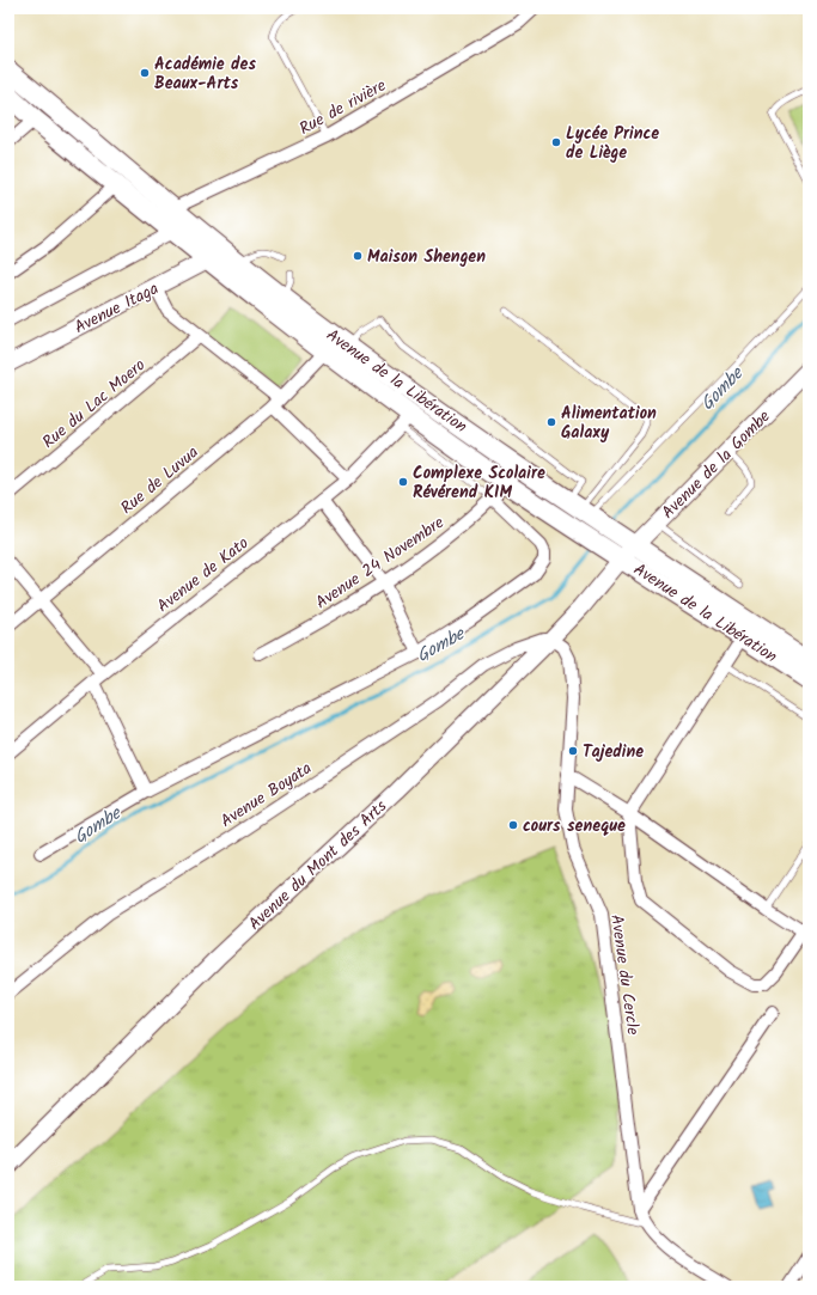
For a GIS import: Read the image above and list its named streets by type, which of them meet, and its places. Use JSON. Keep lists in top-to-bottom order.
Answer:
{
  "streets": {
    "main road": ["Avenue de la Libération"],
    "street": [
      "Rue de rivière",
      "Avenue Itaga",
      "Rue du Lac Moero",
      "Avenue de la Gombe",
      "Rue de Luvua",
      "Avenue 24 Novembre",
      "Avenue de Kato",
      "Avenue Boyata",
      "Avenue du Mont des Arts",
      "Avenue du Cercle"
    ]
  },
  "crossings": [
    ["Rue de rivière", "Avenue de la Libération"],
    ["Avenue Itaga", "Avenue de la Libération"],
    ["Avenue de la Libération", "Avenue de la Gombe"],
    ["Avenue de la Libération", "Rue de Luvua"],
    ["Avenue de la Libération", "Avenue 24 Novembre"],
    ["Avenue de la Libération", "Avenue de Kato"],
    ["Avenue de la Libération", "Avenue du Mont des Arts"],
    ["Avenue de la Gombe", "Avenue du Mont des Arts"],
    ["Avenue Boyata", "Avenue du Mont des Arts"],
    ["Avenue Boyata", "Avenue du Cercle"],
    ["Avenue du Mont des Arts", "Avenue du Cercle"]
  ],
  "water": ["Gombe"],
  "places": [
    "Académie des Beaux-Arts",
    "Lycée Prince de Liège",
    "Maison Shengen",
    "Alimentation Galaxy",
    "Complexe Scolaire Révérend KIM",
    "Tajedine",
    "cours seneque"
  ]
}
